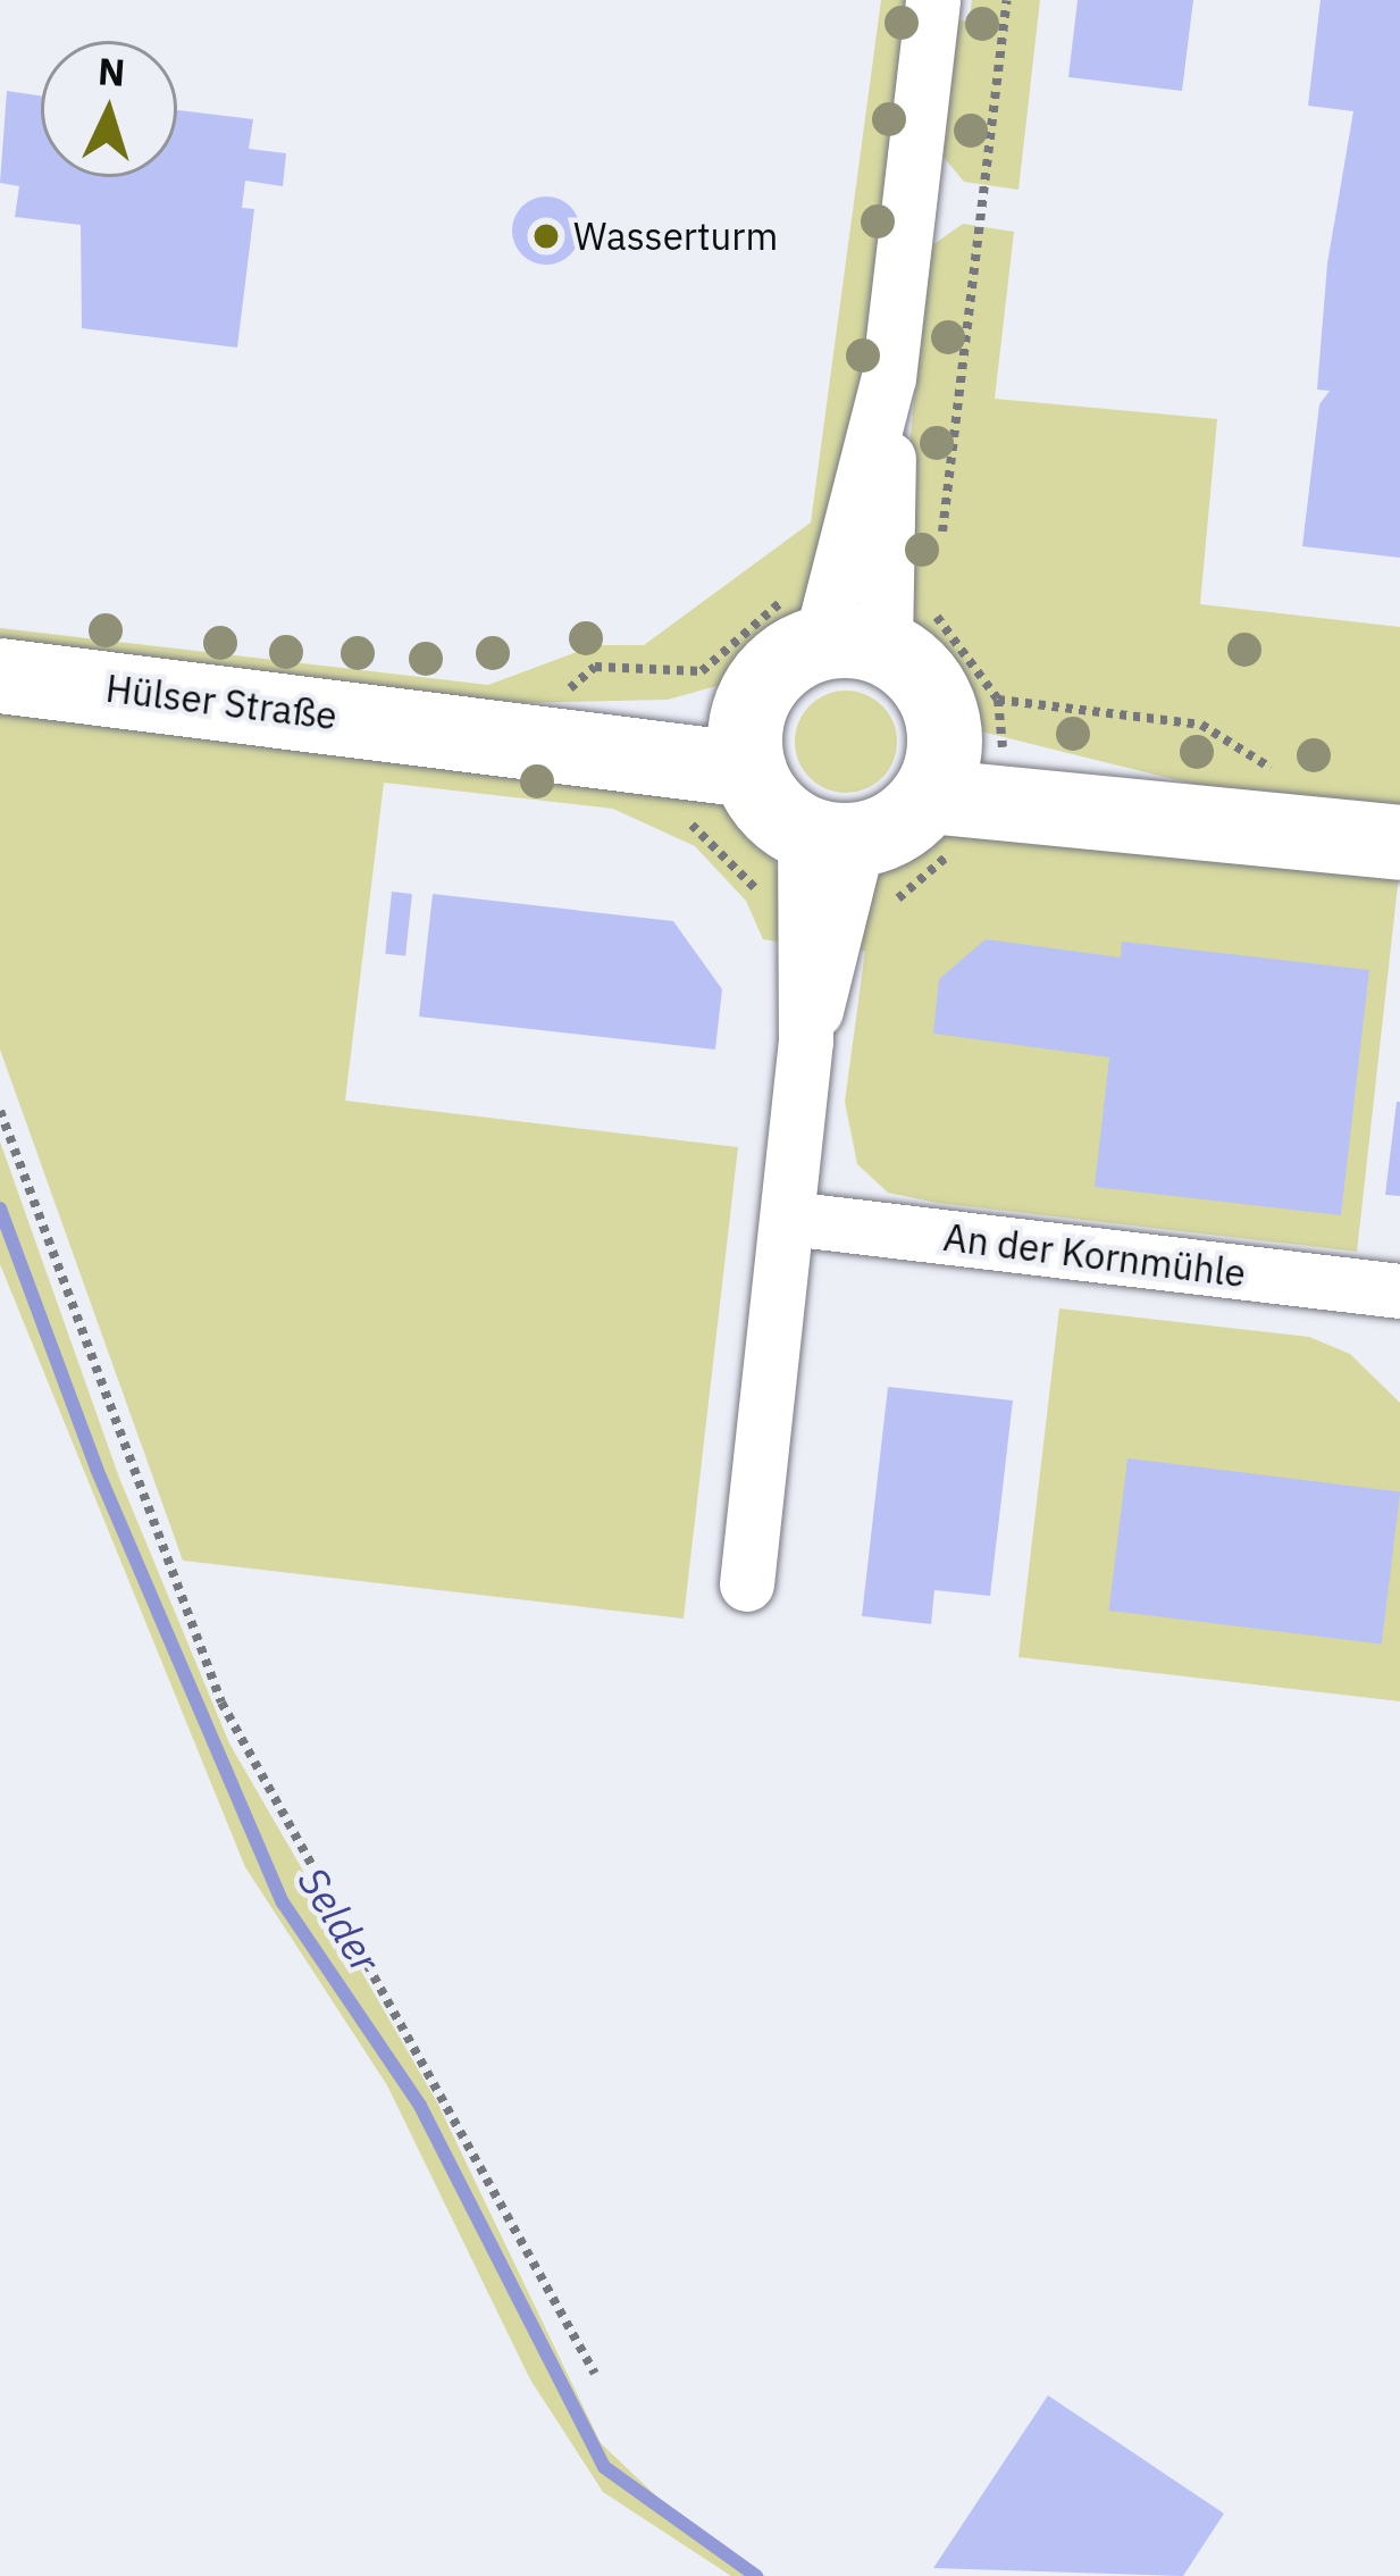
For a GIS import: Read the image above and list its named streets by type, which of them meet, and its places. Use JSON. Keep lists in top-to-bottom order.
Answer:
{
  "streets": {
    "main road": ["Hülser Straße"],
    "street": ["An der Kornmühle"]
  },
  "water": ["Selder"],
  "places": ["Wasserturm"],
  "north": "top"
}
